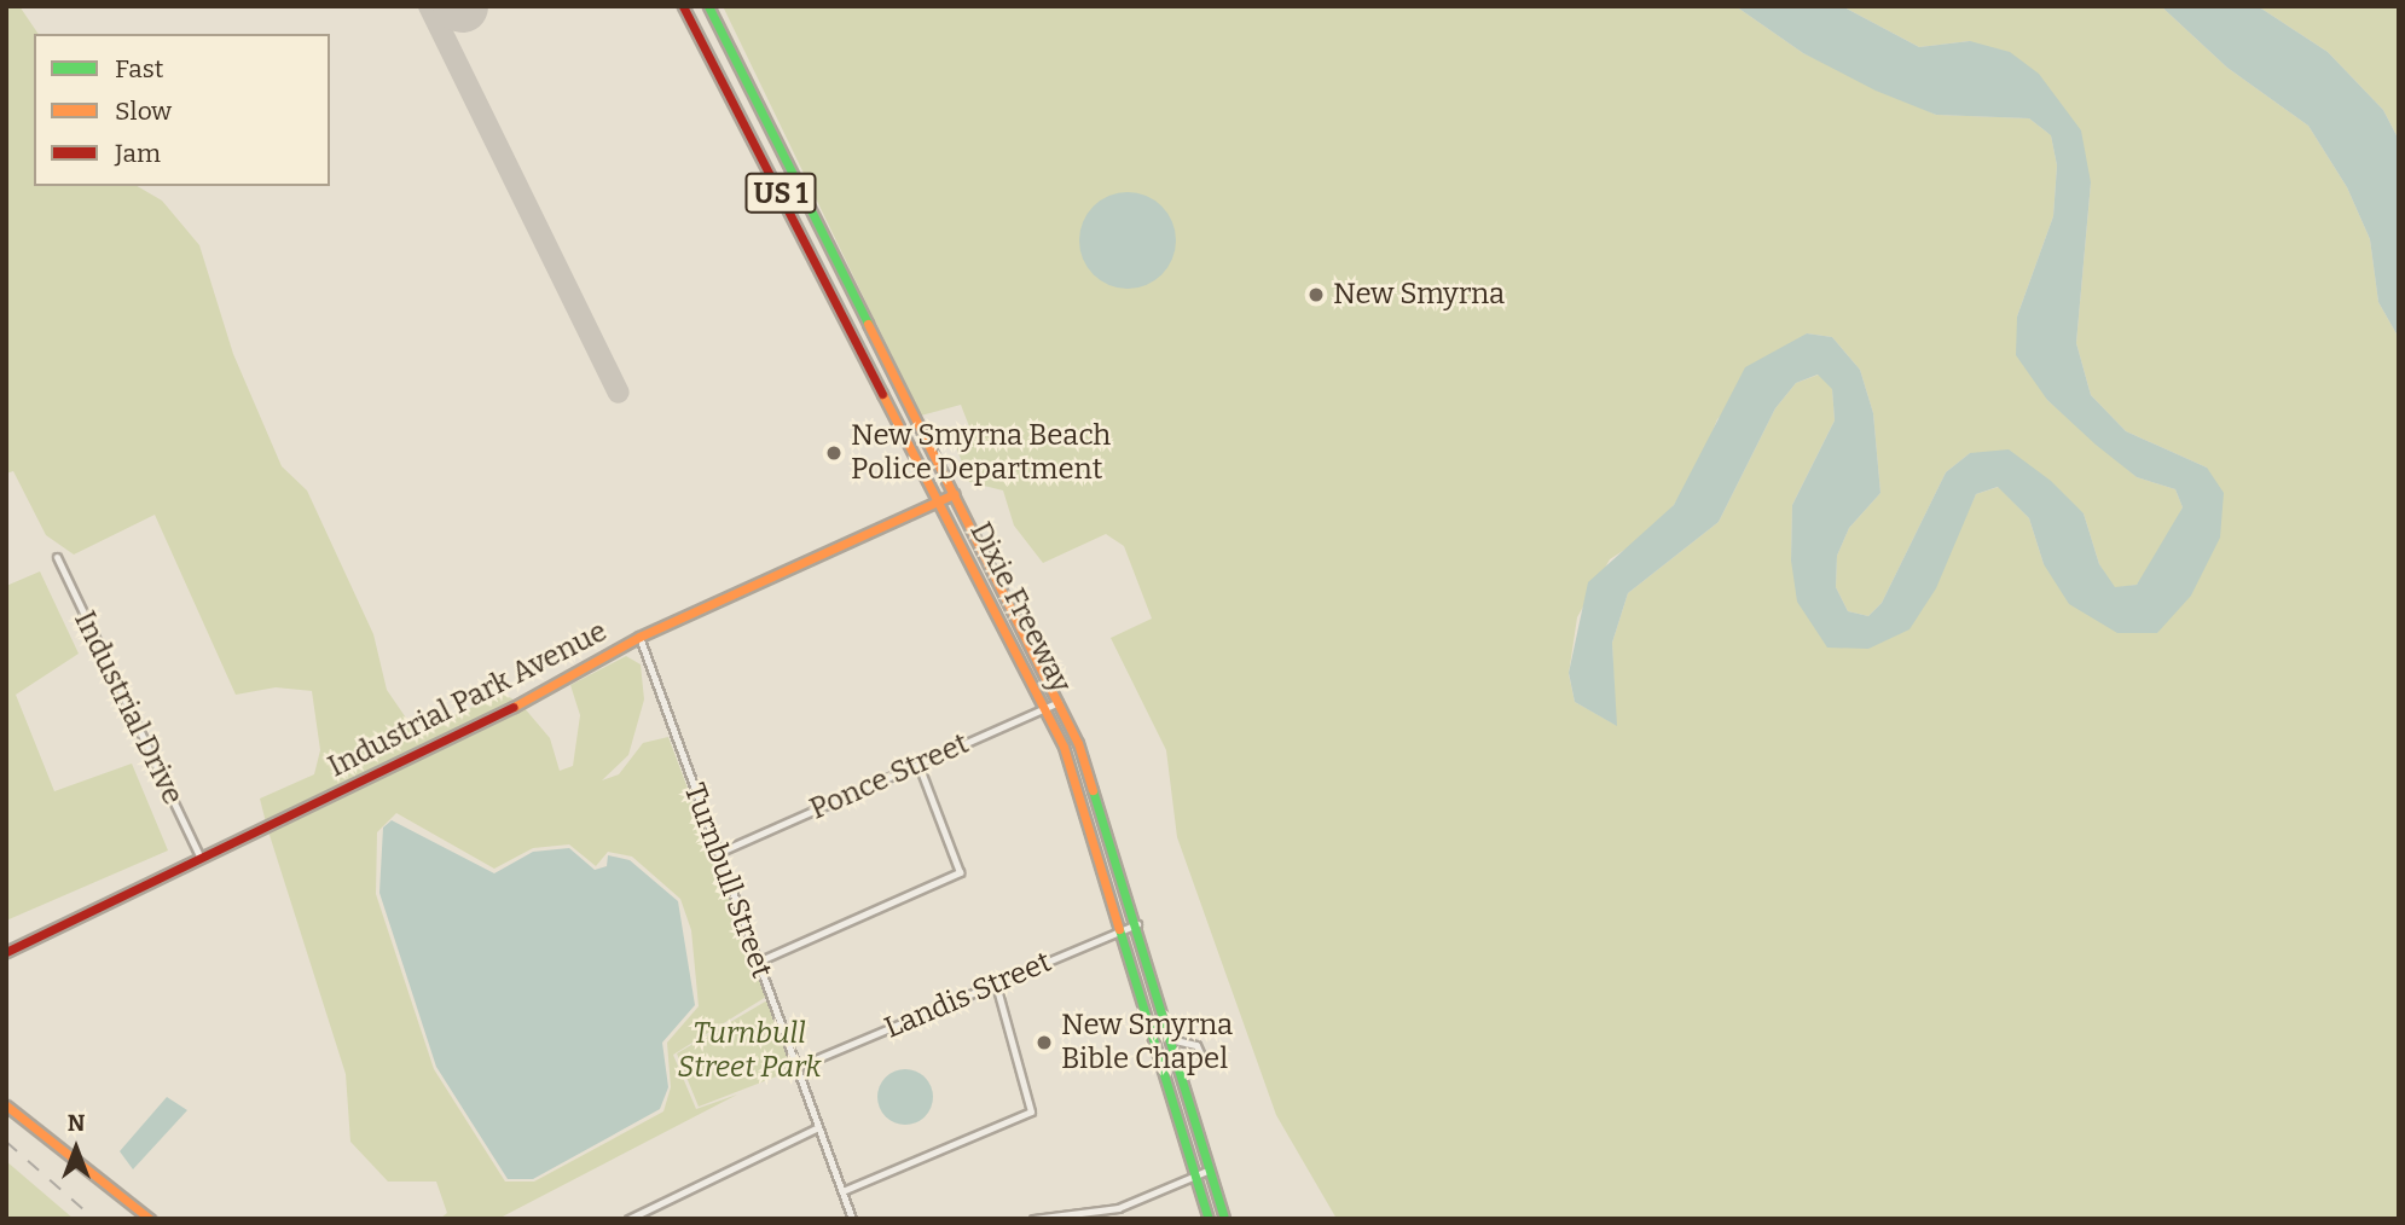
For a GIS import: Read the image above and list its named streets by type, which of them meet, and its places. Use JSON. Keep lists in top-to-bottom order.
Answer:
{
  "streets": {
    "main road": ["US 1", "Dixie Freeway", "Industrial Park Avenue"],
    "street": [
      "Industrial Drive",
      "Ponce Street",
      "Turnbull Street",
      "Landis Street"
    ]
  },
  "crossings": [
    ["Dixie Freeway", "Industrial Park Avenue"],
    ["Dixie Freeway", "Ponce Street"],
    ["Dixie Freeway", "Landis Street"],
    ["Industrial Park Avenue", "Industrial Drive"],
    ["Industrial Park Avenue", "Turnbull Street"],
    ["Ponce Street", "Turnbull Street"],
    ["Turnbull Street", "Landis Street"]
  ],
  "parks": ["Turnbull Street Park"],
  "places": ["New Smyrna", "New Smyrna Beach Police Department", "New Smyrna Bible Chapel"],
  "legend": ["Fast", "Slow", "Jam"],
  "north": "top"
}
